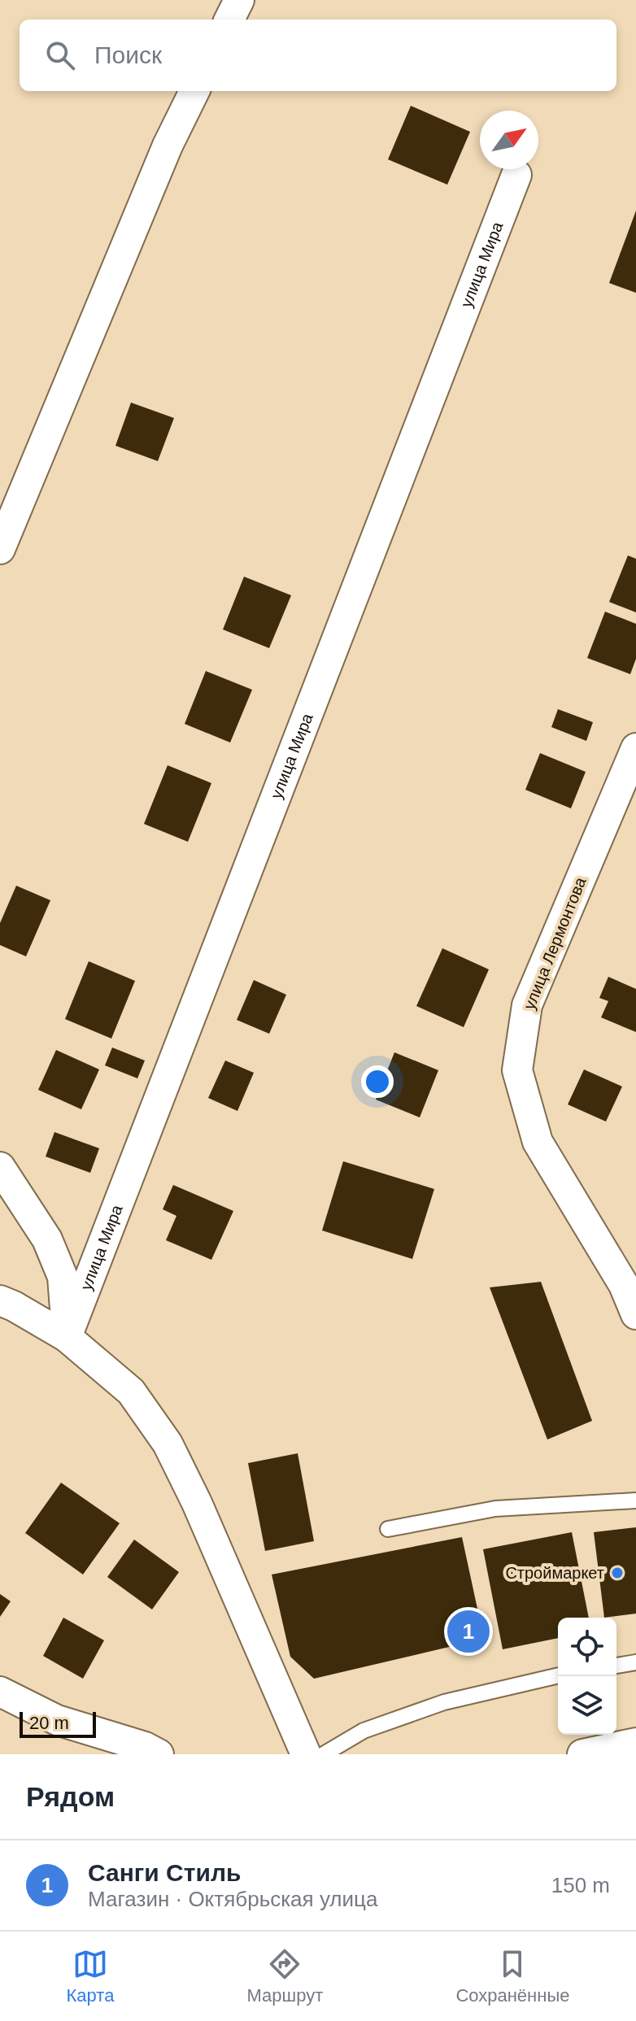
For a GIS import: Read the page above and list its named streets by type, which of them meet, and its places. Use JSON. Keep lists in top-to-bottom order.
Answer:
{
  "streets": {
    "street": ["улица Мира", "улица Лермонтова"]
  },
  "places": ["Строймаркет"],
  "scale_bar": "20 m",
  "north": "top right",
  "page": {
    "search": "Поиск",
    "pins": "1",
    "scale": "20 m",
    "heading": "Рядом",
    "list": [
      {
        "mark": "1",
        "name": "Санги Стиль",
        "note": "Магазин · Октябрьская улица",
        "value": "150 m"
      }
    ],
    "nav": ["Карта", "Маршрут", "Сохранённые"]
  }
}
